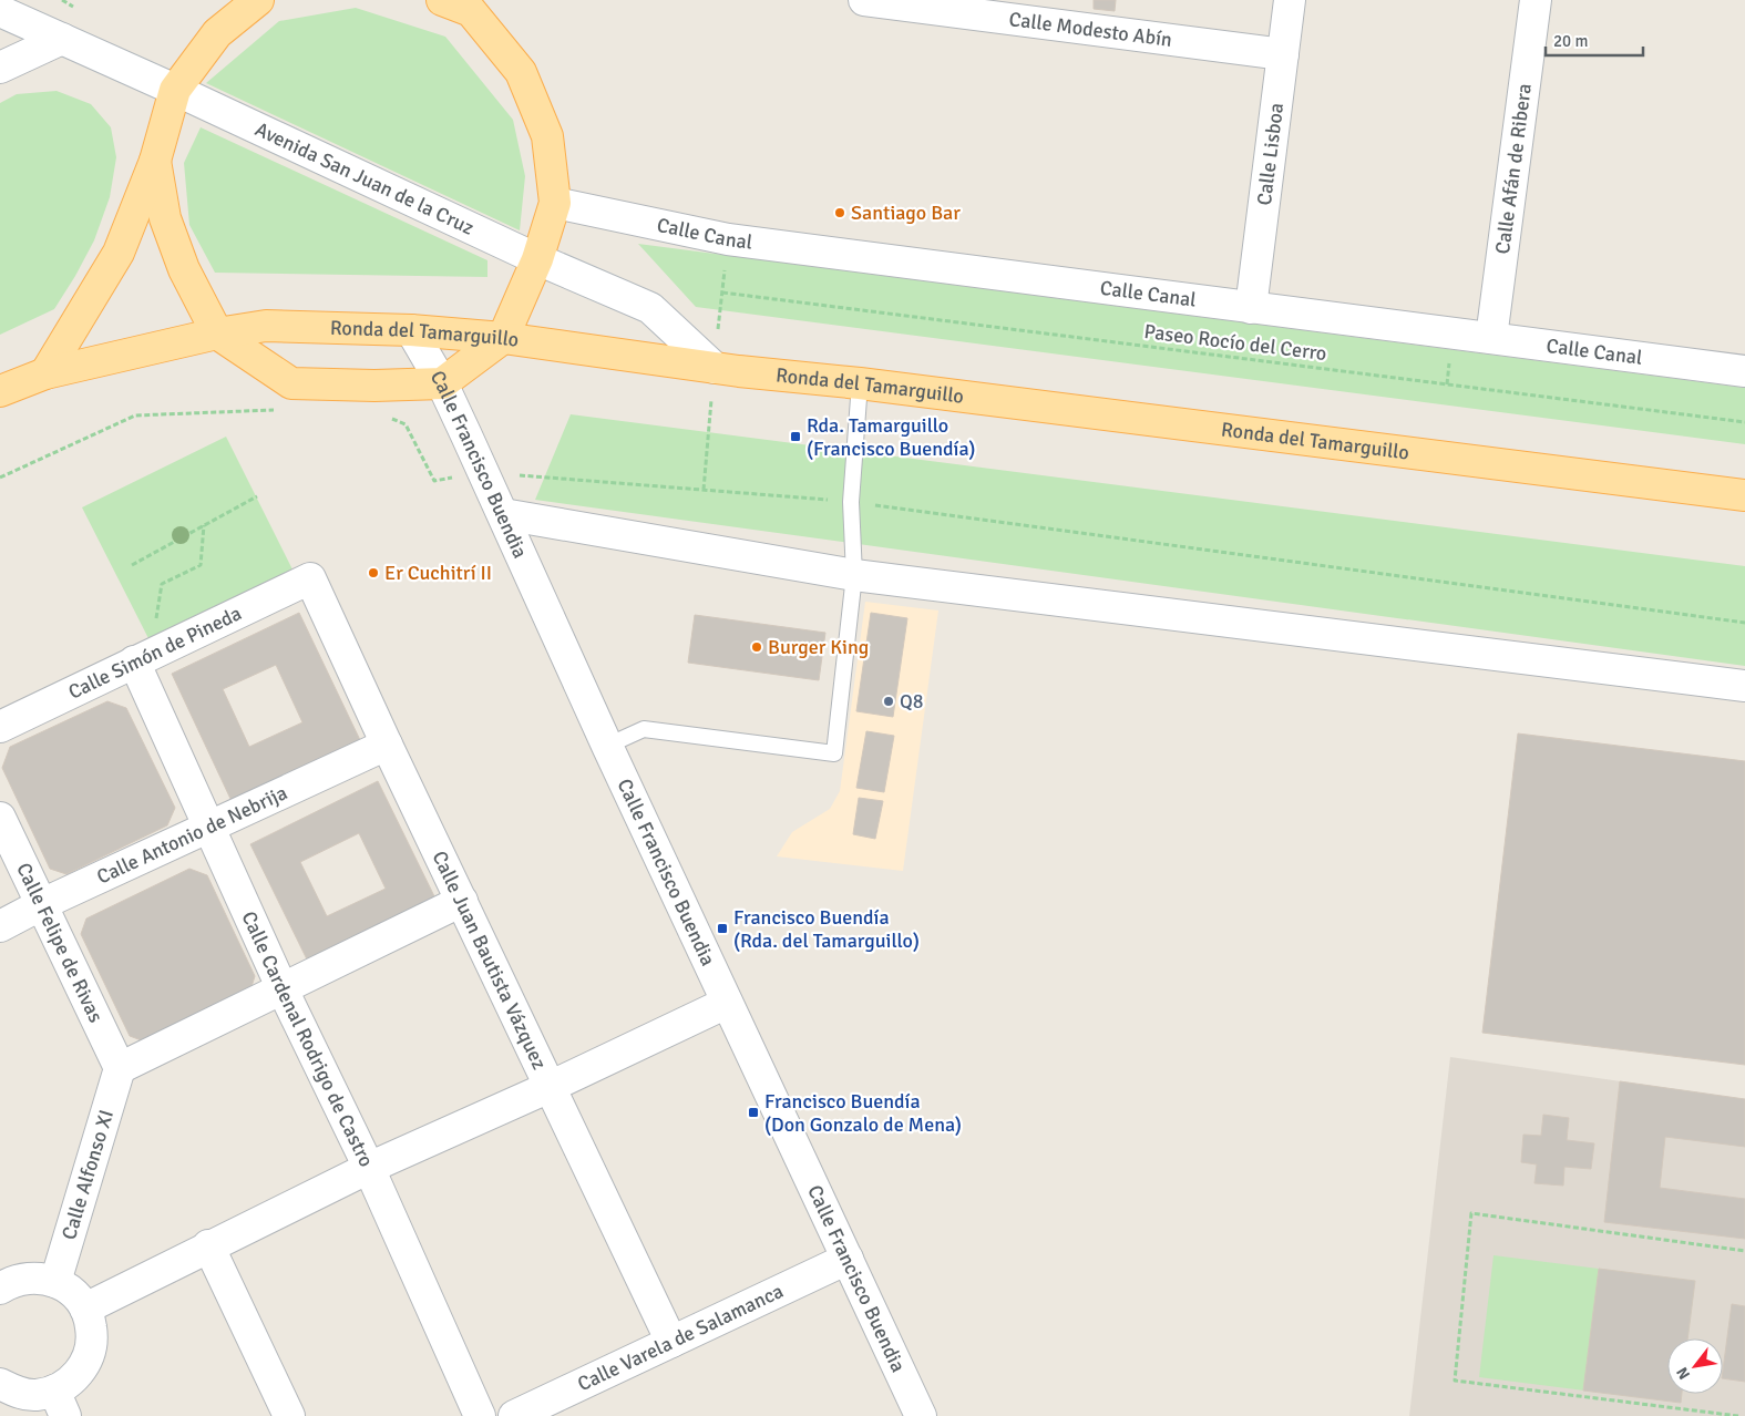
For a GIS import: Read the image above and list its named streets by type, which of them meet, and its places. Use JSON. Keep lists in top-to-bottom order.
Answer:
{
  "streets": {
    "main road": ["Ronda del Tamarguillo"],
    "street": [
      "Calle Modesto Abín",
      "Calle Lisboa",
      "Calle Afán de Ribera",
      "Avenida San Juan de la Cruz",
      "Calle Canal",
      "Calle Francisco Buendia",
      "Calle Simón de Pineda",
      "Calle Antonio de Nebrija",
      "Calle Felipe de Rivas",
      "Calle Juan Bautista Vázquez",
      "Calle Cardenal Rodrigo de Castro",
      "Calle Alfonso XI",
      "Calle Varela de Salamanca"
    ],
    "path": ["Paseo Rocío del Cerro"]
  },
  "crossings": [
    ["Calle Modesto Abín", "Calle Lisboa"],
    ["Calle Lisboa", "Calle Canal"],
    ["Calle Afán de Ribera", "Calle Canal"],
    ["Avenida San Juan de la Cruz", "Ronda del Tamarguillo"],
    ["Ronda del Tamarguillo", "Calle Francisco Buendia"],
    ["Calle Francisco Buendia", "Calle Varela de Salamanca"],
    ["Calle Simón de Pineda", "Calle Juan Bautista Vázquez"],
    ["Calle Simón de Pineda", "Calle Cardenal Rodrigo de Castro"],
    ["Calle Antonio de Nebrija", "Calle Felipe de Rivas"],
    ["Calle Antonio de Nebrija", "Calle Juan Bautista Vázquez"],
    ["Calle Antonio de Nebrija", "Calle Cardenal Rodrigo de Castro"],
    ["Calle Felipe de Rivas", "Calle Alfonso XI"],
    ["Calle Juan Bautista Vázquez", "Calle Varela de Salamanca"]
  ],
  "places": {
    "other": [
      "Santiago Bar",
      "Er Cuchitrí II",
      "Burger King",
      "Q8"
    ],
    "transit": ["Rda. Tamarguillo (Francisco Buendía)", "Francisco Buendía (Rda. del Tamarguillo)", "Francisco Buendía (Don Gonzalo de Mena)"]
  },
  "scale_bar": "20 m",
  "north": "bottom left"
}
